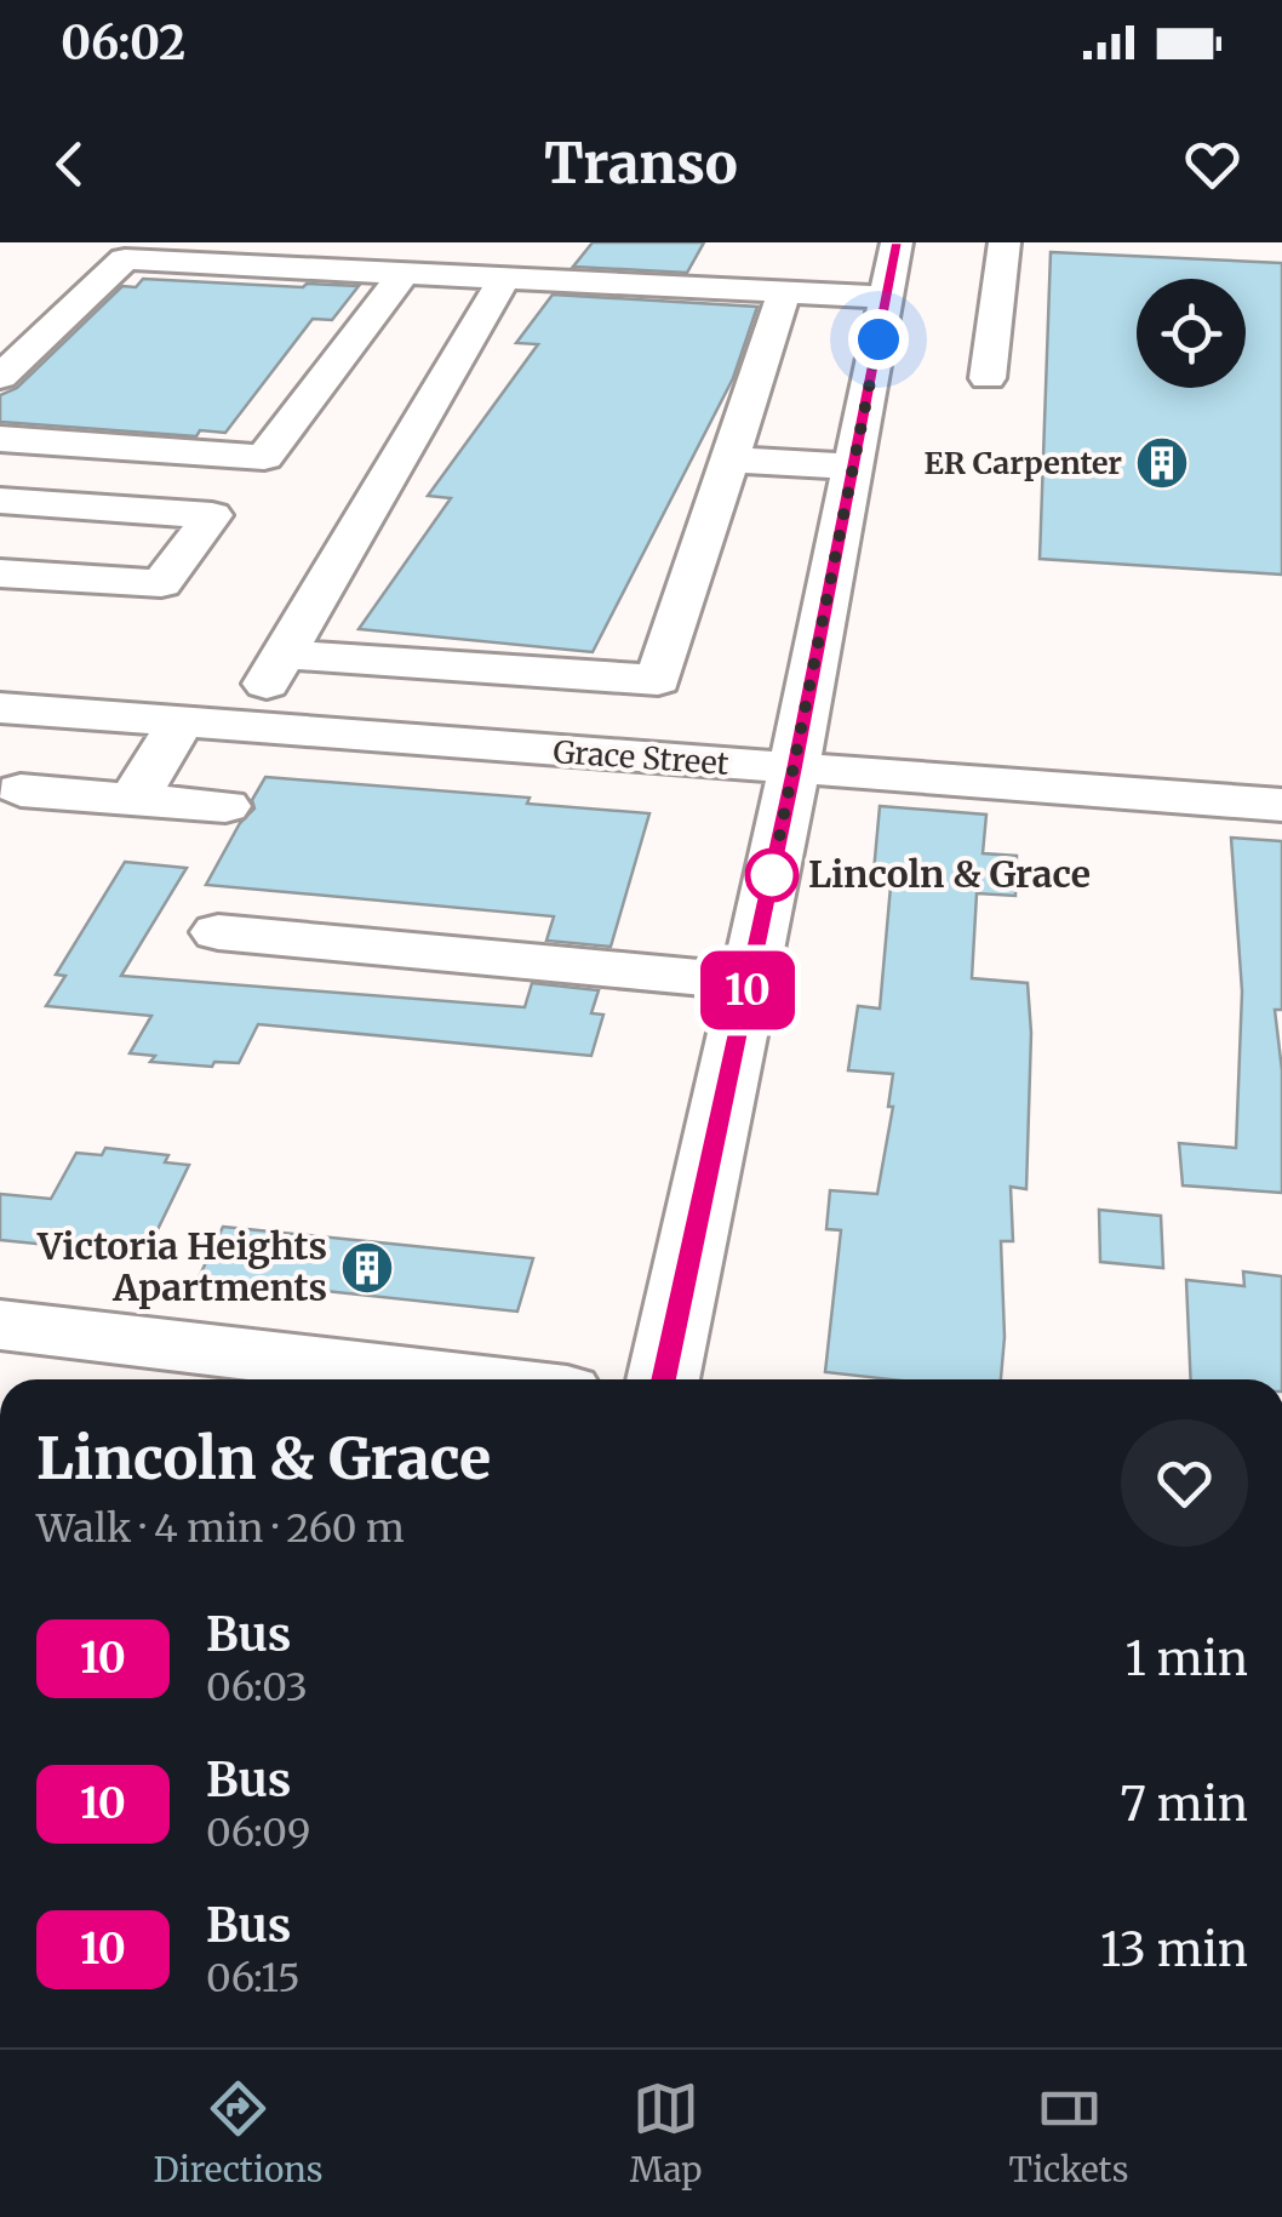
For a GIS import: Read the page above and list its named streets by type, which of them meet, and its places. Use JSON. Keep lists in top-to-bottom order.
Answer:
{
  "streets": {
    "street": ["Grace Street"]
  },
  "places": {
    "building": ["ER Carpenter", "Victoria Heights Apartments"],
    "other": ["Lincoln & Grace"]
  },
  "lines": ["bus line 10"],
  "page": {
    "status": "06:02",
    "header": "Transo",
    "on_map": "10",
    "heading": ["Lincoln & Grace", "Walk · 4 min · 260 m"],
    "list": [
      {
        "mark": "10",
        "name": "Bus",
        "note": "06:03",
        "value": "1 min"
      },
      {
        "mark": "10",
        "name": "Bus",
        "note": "06:09",
        "value": "7 min"
      },
      {
        "mark": "10",
        "name": "Bus",
        "note": "06:15",
        "value": "13 min"
      }
    ],
    "tabs": ["Directions", "Map", "Tickets"]
  }
}
